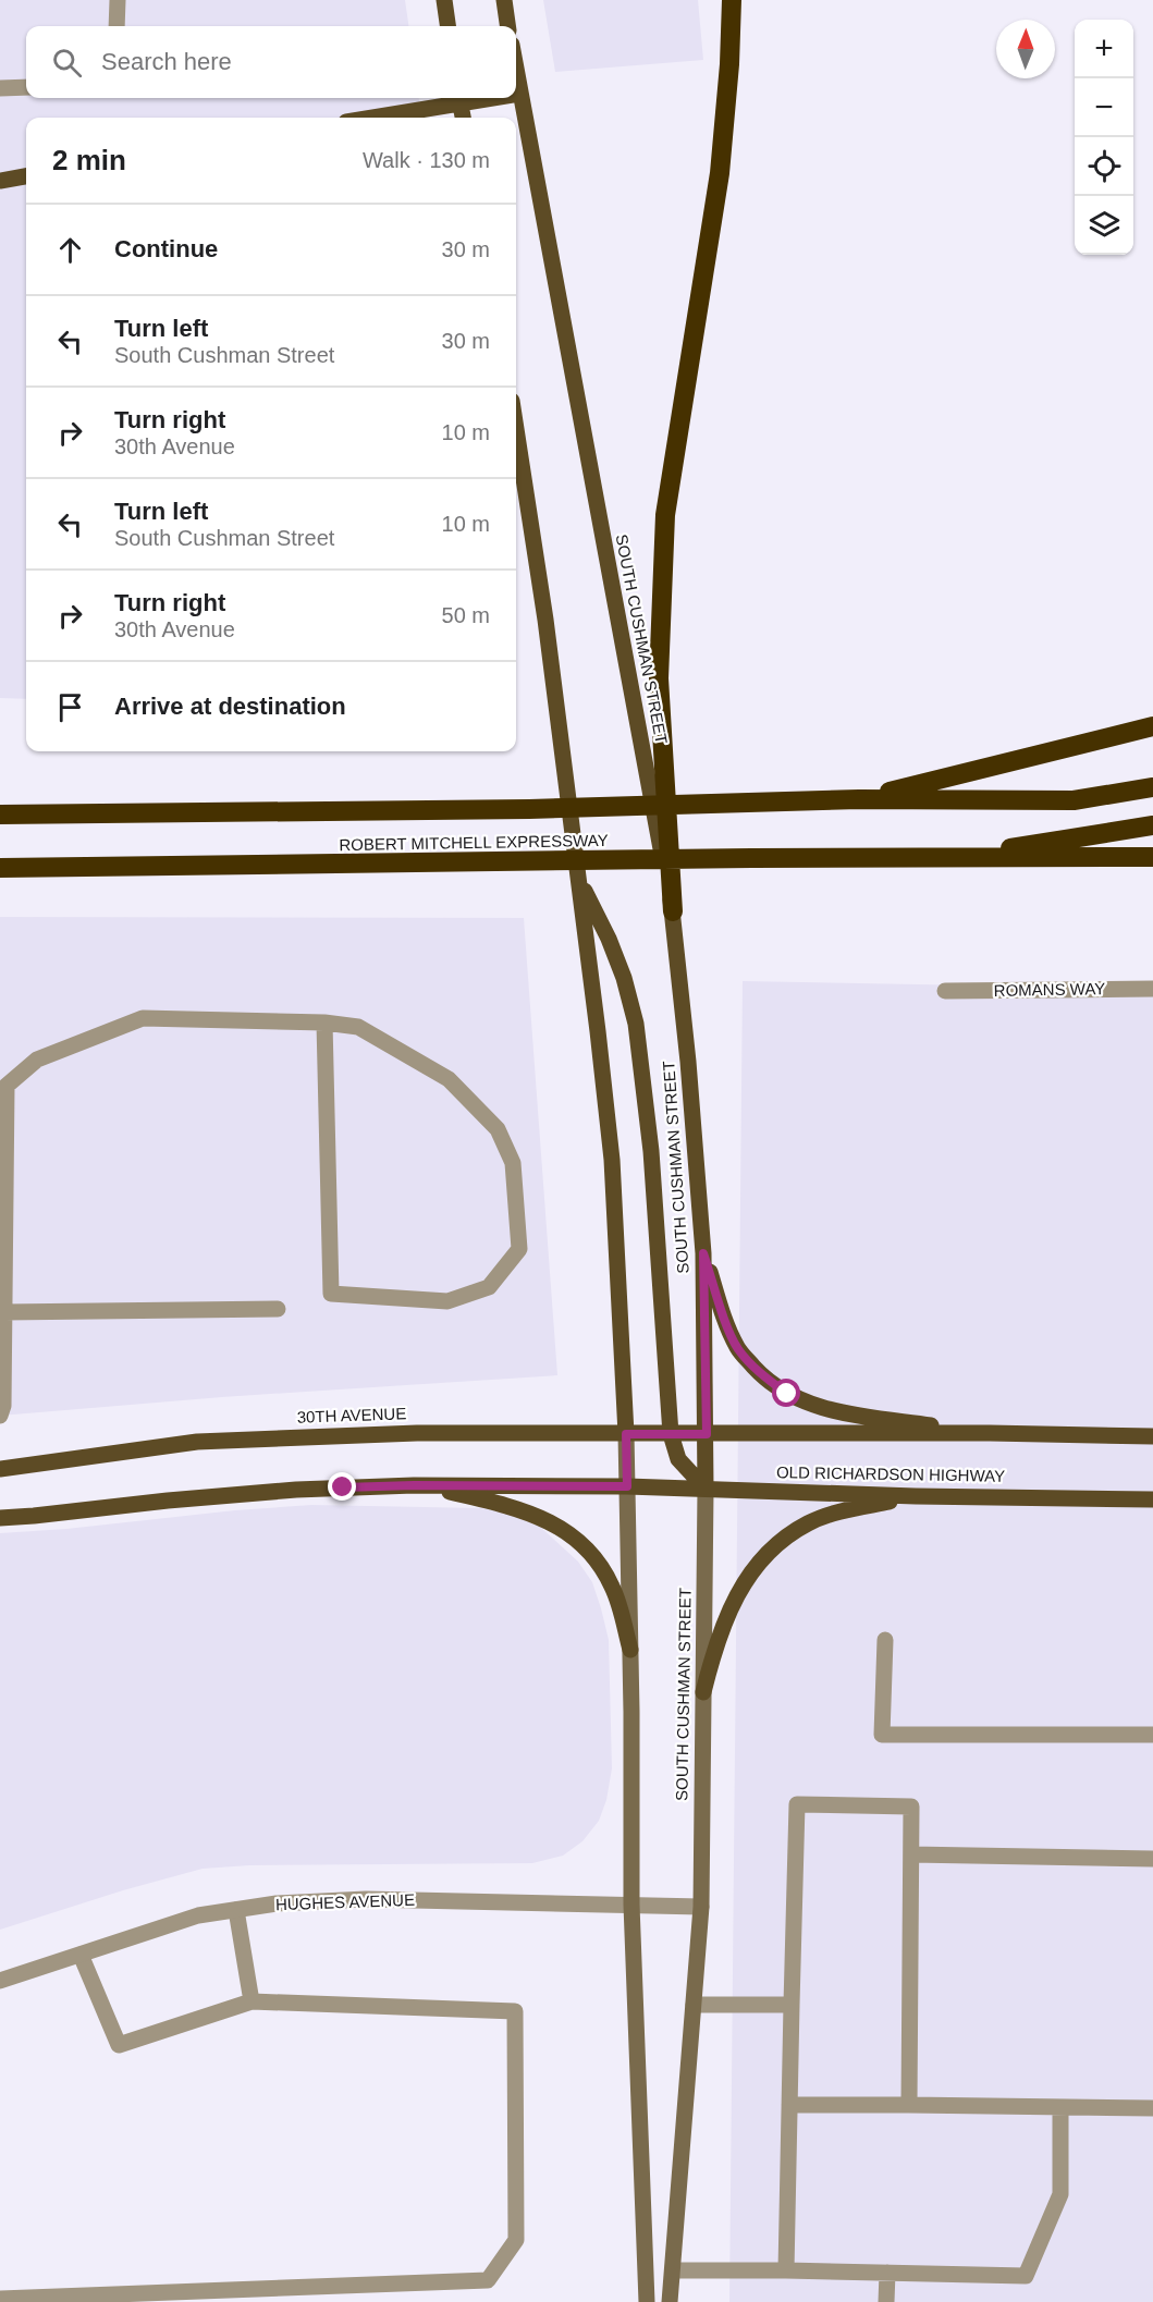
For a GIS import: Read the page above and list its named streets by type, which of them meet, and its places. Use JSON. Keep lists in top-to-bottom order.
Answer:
{
  "streets": {
    "highway": ["ROBERT MITCHELL EXPRESSWAY"],
    "main road": ["SOUTH CUSHMAN STREET", "30TH AVENUE", "OLD RICHARDSON HIGHWAY"],
    "street": ["ROMANS WAY", "HUGHES AVENUE"]
  },
  "crossings": [
    ["SOUTH CUSHMAN STREET", "30TH AVENUE"],
    ["SOUTH CUSHMAN STREET", "OLD RICHARDSON HIGHWAY"],
    ["SOUTH CUSHMAN STREET", "HUGHES AVENUE"]
  ],
  "north": "top",
  "page": {
    "map_buttons": ["+", "−"],
    "search": "Search here",
    "heading": ["2 min", "Walk · 130 m"],
    "list": [
      ["Continue", "30 m"],
      ["Turn left", "South Cushman Street", "30 m"],
      ["Turn right", "30th Avenue", "10 m"],
      ["Turn left", "South Cushman Street", "10 m"],
      ["Turn right", "30th Avenue", "50 m"],
      "Arrive at destination"
    ]
  }
}
